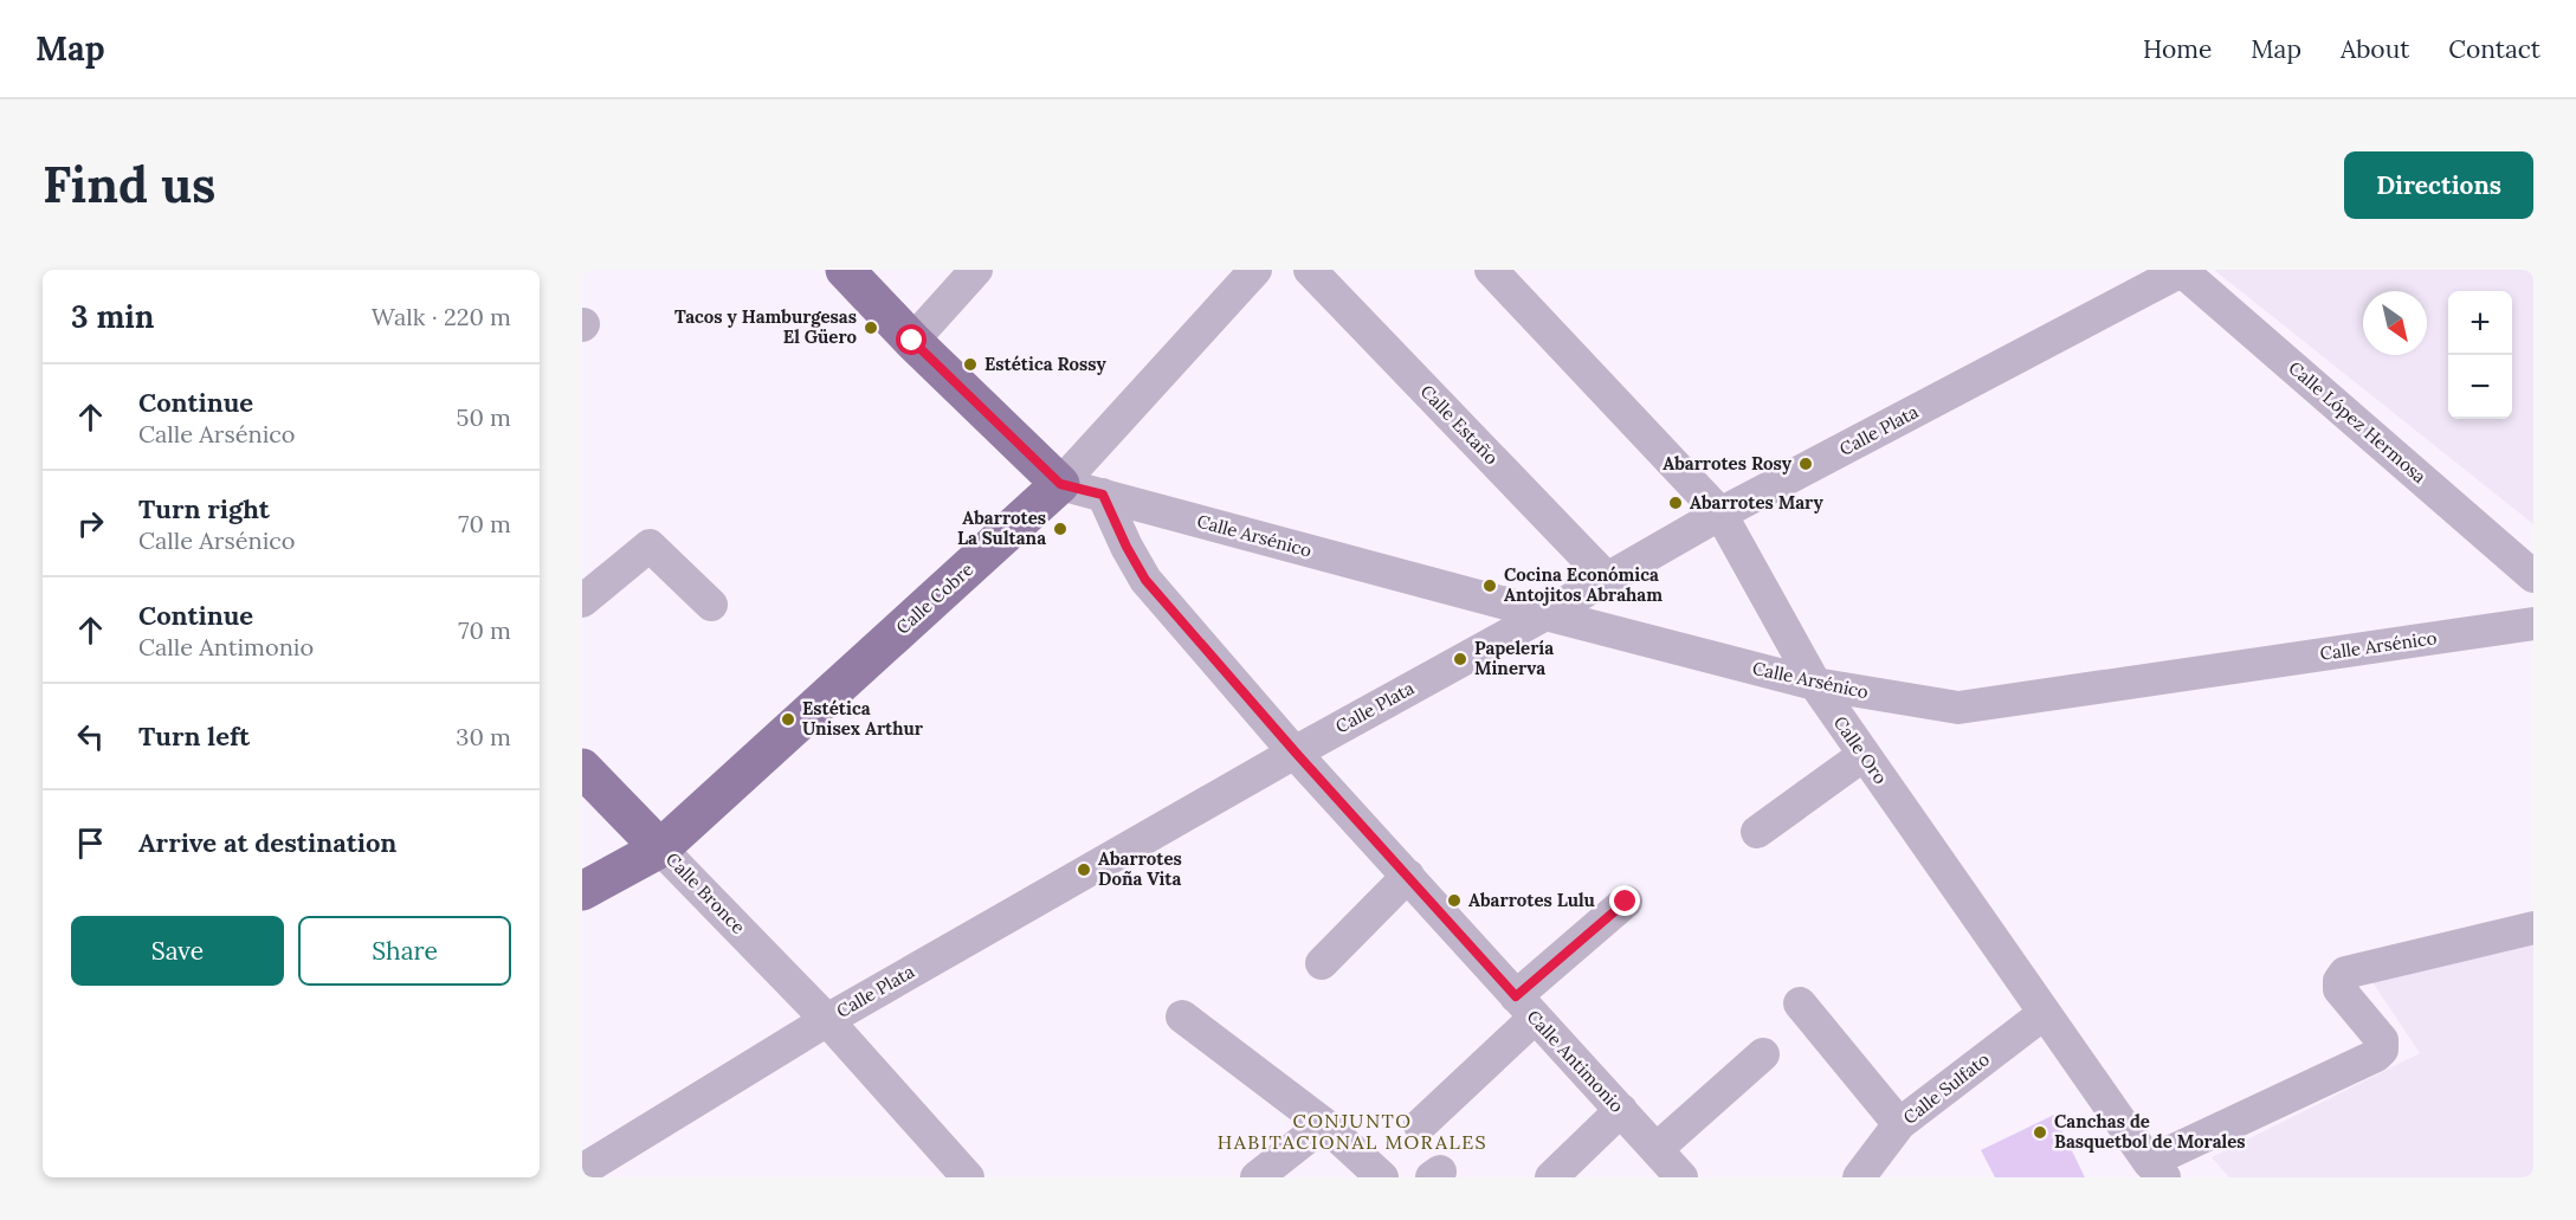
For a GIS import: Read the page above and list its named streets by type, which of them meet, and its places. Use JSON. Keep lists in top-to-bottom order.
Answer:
{
  "streets": {
    "main road": ["Calle Cobre", "Calle Bronce"],
    "street": [
      "Calle López Hermosa",
      "Calle Estaño",
      "Calle Plata",
      "Calle Arsénico",
      "Calle Oro",
      "Calle Antimonio",
      "Calle Sulfato"
    ]
  },
  "crossings": [
    ["Calle López Hermosa", "Calle Plata"],
    ["Calle Estaño", "Calle Plata"],
    ["Calle Plata", "Calle Arsénico"],
    ["Calle Plata", "Calle Oro"],
    ["Calle Plata", "Calle Bronce"],
    ["Calle Plata", "Calle Antimonio"],
    ["Calle Arsénico", "Calle Cobre"],
    ["Calle Arsénico", "Calle Oro"],
    ["Calle Cobre", "Calle Bronce"],
    ["Calle Oro", "Calle Sulfato"]
  ],
  "districts": ["CONJUNTO HABITACIONAL MORALES"],
  "places": [
    "Tacos y Hamburgesas El Güero",
    "Estética Rossy",
    "Abarrotes Rosy",
    "Abarrotes Mary",
    "Abarrotes La Sultana",
    "Cocina Económica Antojitos Abraham",
    "Papelería Minerva",
    "Estética Unisex Arthur",
    "Abarrotes Doña Vita",
    "Abarrotes Lulu",
    "Canchas de Basquetbol de Morales"
  ],
  "north": "bottom right",
  "page": {
    "header": "Map",
    "nav": [
      "Home",
      "Map",
      "About",
      "Contact"
    ],
    "buttons": [
      "Directions",
      ["Save", "Share"]
    ],
    "title": "Find us",
    "heading": ["3 min", "Walk · 220 m"],
    "map_buttons": ["+", "−"],
    "list": [
      ["Continue", "Calle Arsénico", "50 m"],
      ["Turn right", "Calle Arsénico", "70 m"],
      ["Continue", "Calle Antimonio", "70 m"],
      ["Turn left", "30 m"],
      "Arrive at destination"
    ]
  }
}
